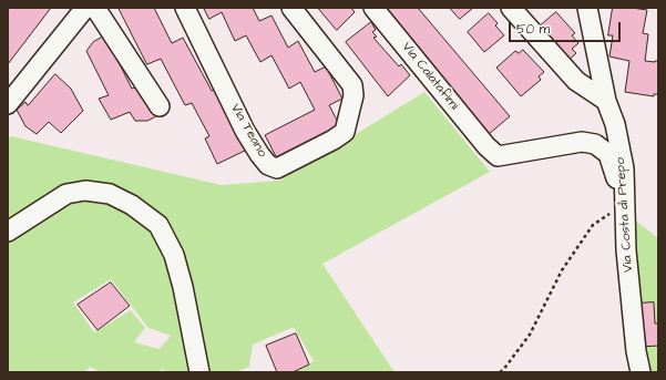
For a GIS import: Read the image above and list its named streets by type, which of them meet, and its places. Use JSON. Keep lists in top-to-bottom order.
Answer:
{
  "streets": {
    "street": ["Via Calatafimi", "Via Teano", "Via Costa di Prepo"]
  },
  "crossings": [
    ["Via Calatafimi", "Via Costa di Prepo"]
  ],
  "scale_bar": "50 m"
}
